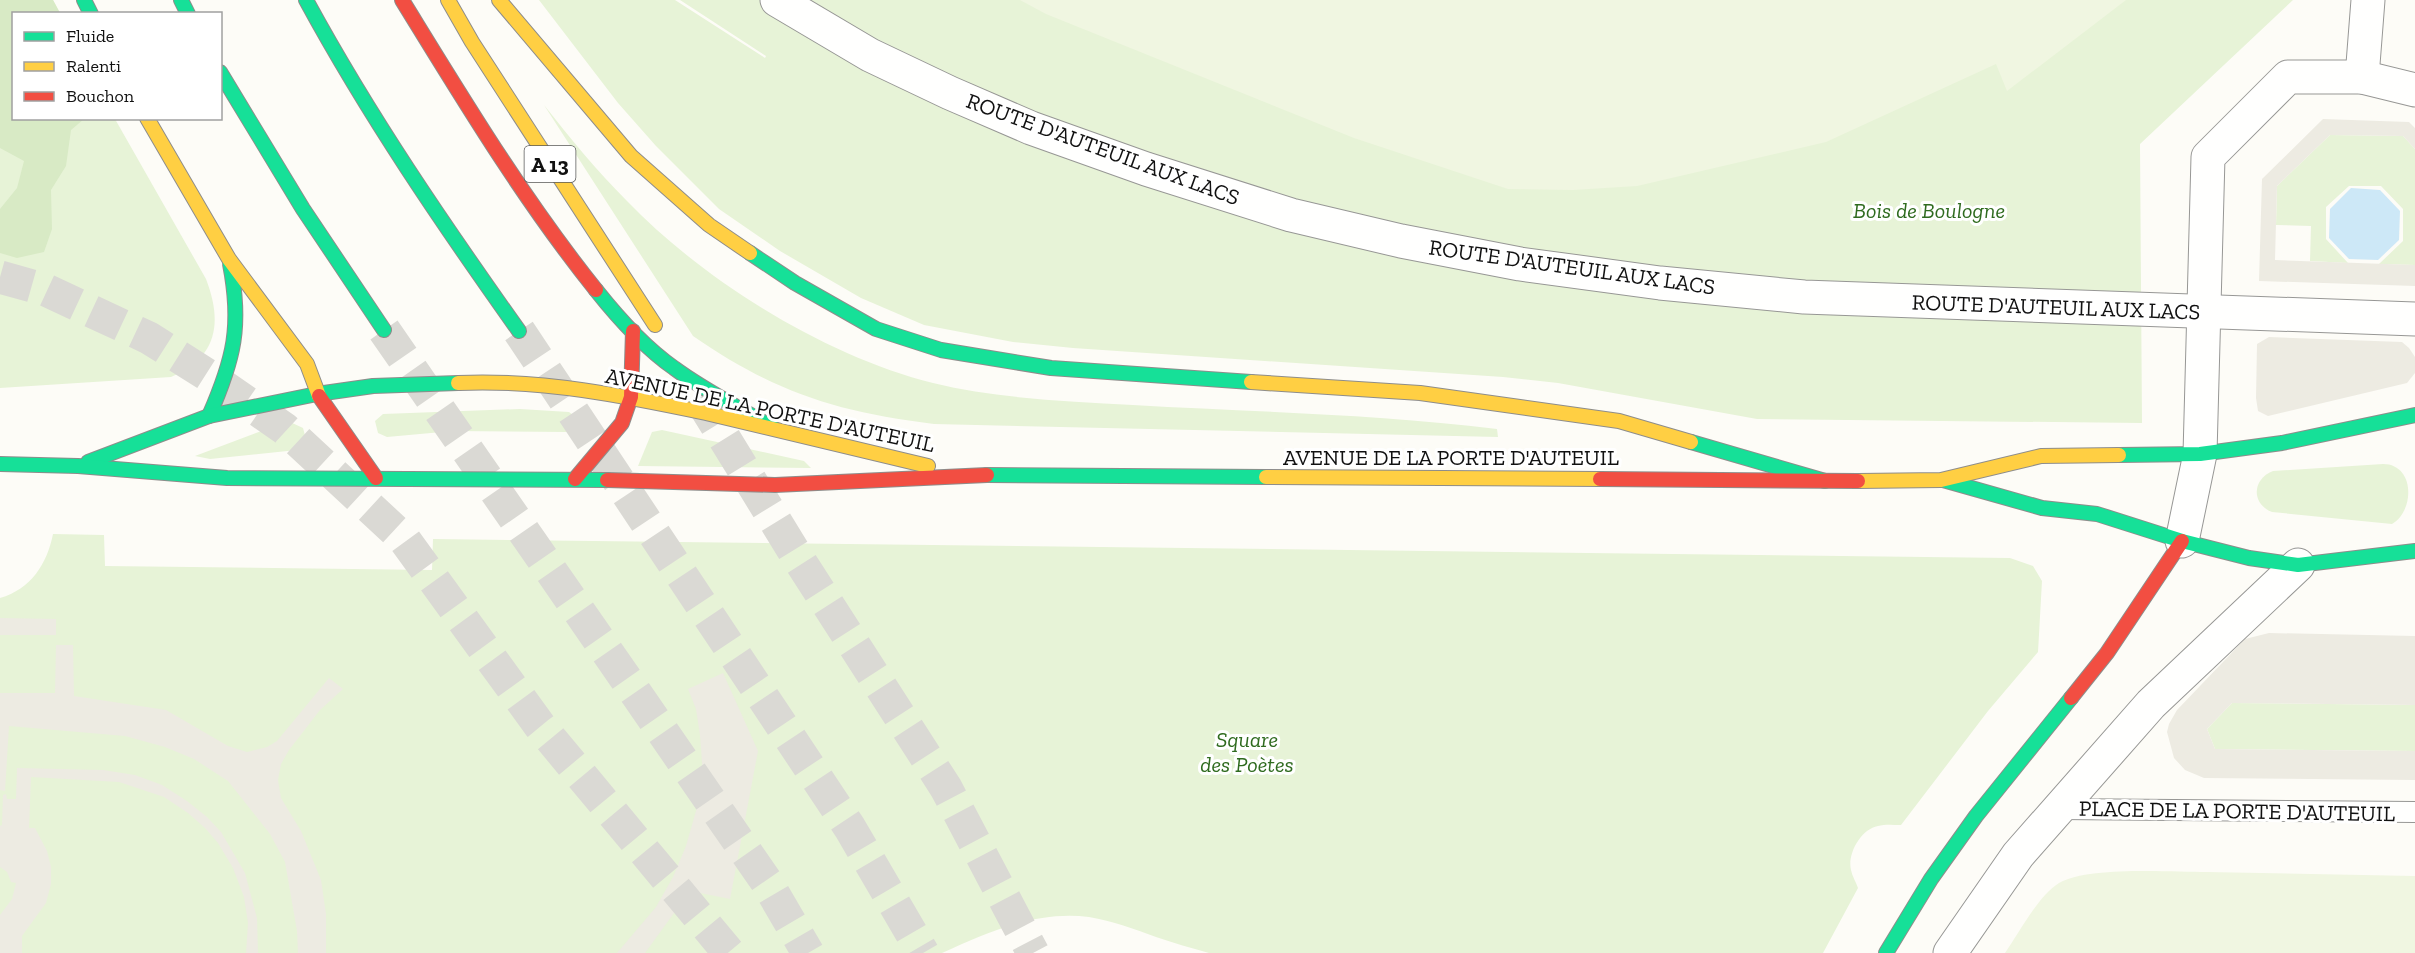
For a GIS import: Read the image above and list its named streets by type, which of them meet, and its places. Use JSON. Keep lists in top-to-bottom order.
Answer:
{
  "streets": {
    "main road": ["A 13", "AVENUE DE LA PORTE D'AUTEUIL"],
    "street": ["ROUTE D'AUTEUIL AUX LACS"],
    "lane": ["PLACE DE LA PORTE D'AUTEUIL"]
  },
  "parks": ["Bois de Boulogne", "Square des Poètes"],
  "legend": ["Fluide", "Ralenti", "Bouchon"]
}
